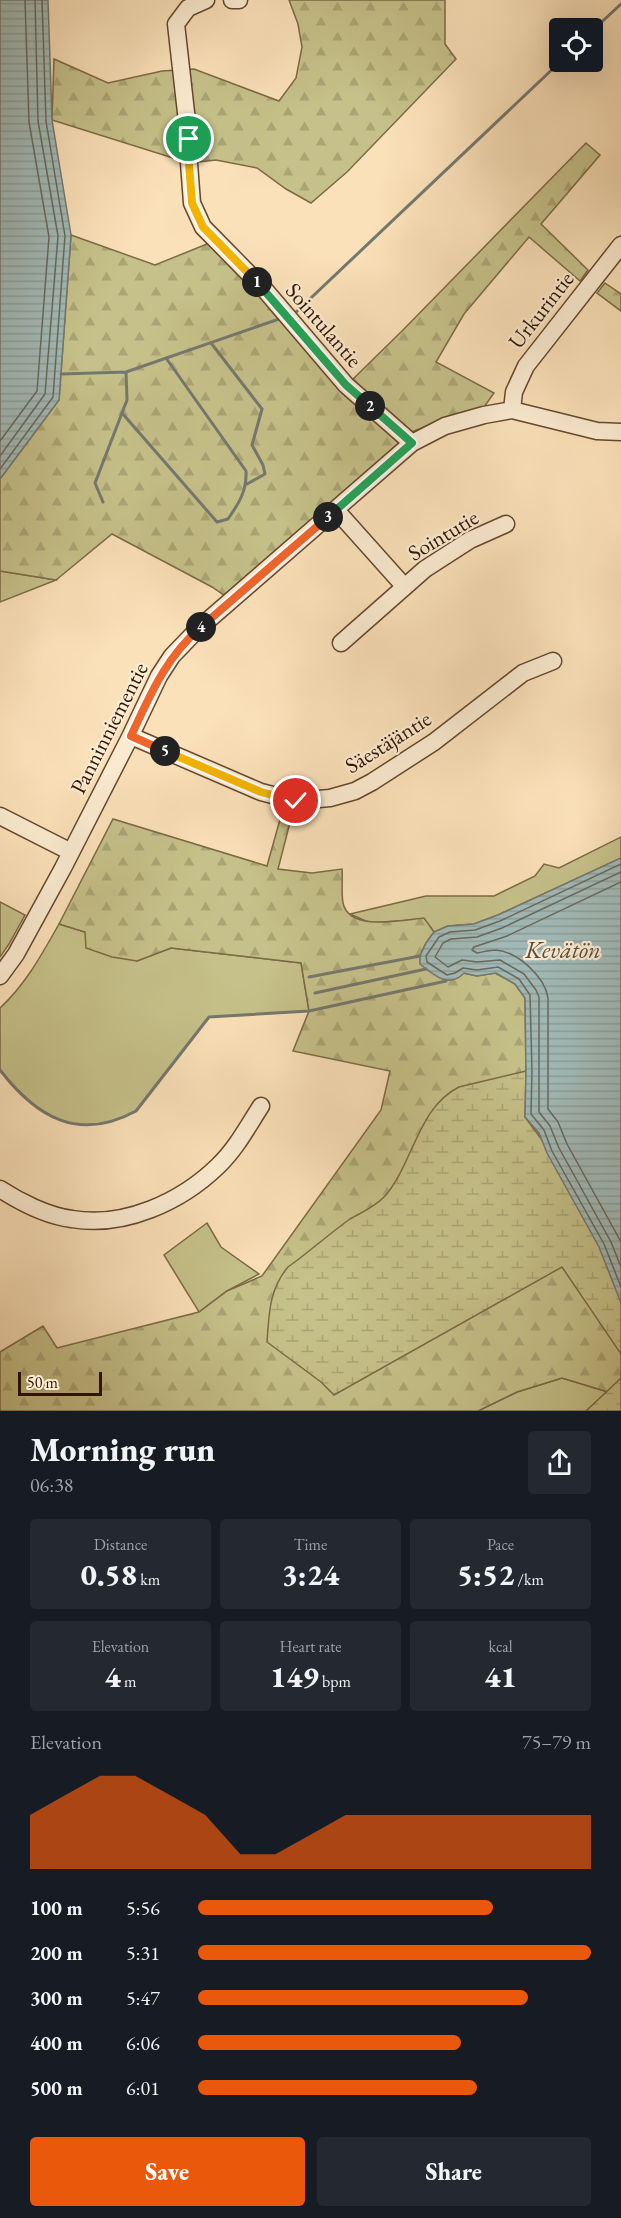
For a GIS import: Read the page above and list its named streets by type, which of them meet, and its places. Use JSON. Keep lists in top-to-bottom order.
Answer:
{
  "streets": {
    "street": [
      "Urkurintie",
      "Sointulantie",
      "Sointutie",
      "Panninniementie",
      "Säestäjäntie"
    ]
  },
  "crossings": [
    ["Urkurintie", "Panninniementie"],
    ["Sointulantie", "Panninniementie"],
    ["Sointutie", "Panninniementie"],
    ["Panninniementie", "Säestäjäntie"]
  ],
  "water": ["Kevätön"],
  "scale_bar": "50 m",
  "page": {
    "pins": [
      "1",
      "2",
      "3",
      "4",
      "5"
    ],
    "scale": "50 m",
    "heading": ["Morning run", "06:38"],
    "stats": [
      ["Distance", "0.58 km"],
      ["Time", "3:24"],
      ["Pace", "5:52 /km"],
      ["Elevation", "4 m"],
      ["Heart rate", "149 bpm"],
      ["kcal", "41"]
    ],
    "chart": ["Elevation", "75–79 m"],
    "list": [
      {
        "name": "100 m",
        "note": "5:56"
      },
      {
        "name": "200 m",
        "note": "5:31"
      },
      {
        "name": "300 m",
        "note": "5:47"
      },
      {
        "name": "400 m",
        "note": "6:06"
      },
      {
        "name": "500 m",
        "note": "6:01"
      }
    ],
    "buttons": ["Save", "Share"]
  }
}
